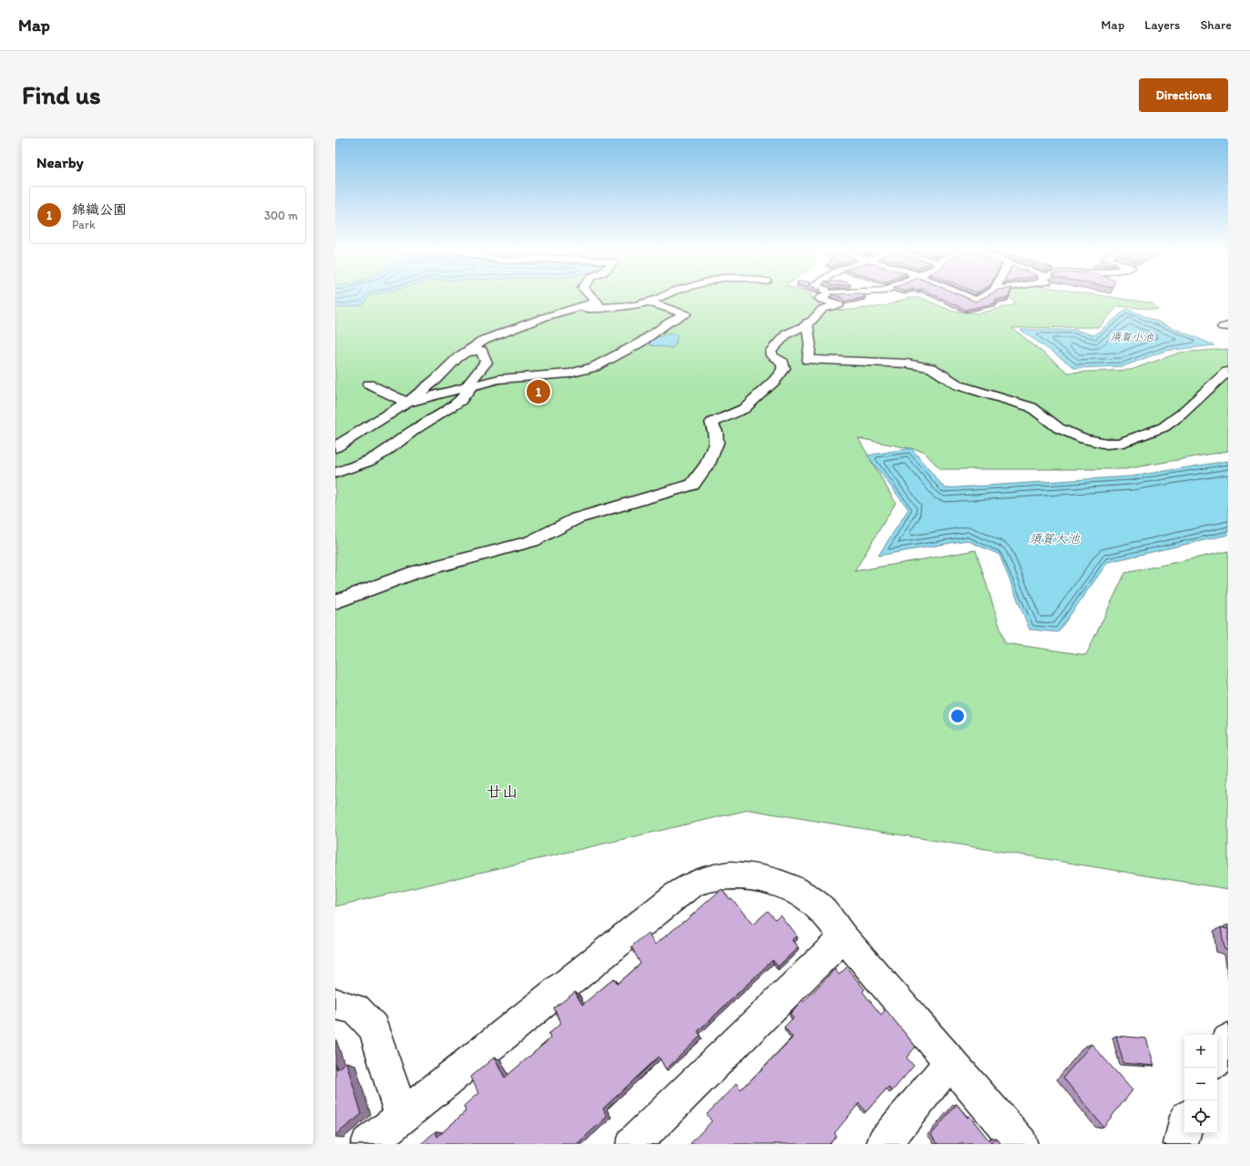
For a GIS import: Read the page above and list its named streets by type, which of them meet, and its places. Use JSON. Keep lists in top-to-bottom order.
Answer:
{
  "districts": ["廿山"],
  "water": ["須賀小池", "須賀大池"],
  "page": {
    "header": "Map",
    "nav": ["Map", "Layers", "Share"],
    "buttons": "Directions",
    "title": "Find us",
    "heading": "Nearby",
    "list": [
      {
        "mark": "1",
        "name": "錦織公園",
        "note": "Park",
        "value": "300 m"
      }
    ],
    "pins": "1",
    "map_buttons": ["+", "−"]
  }
}
